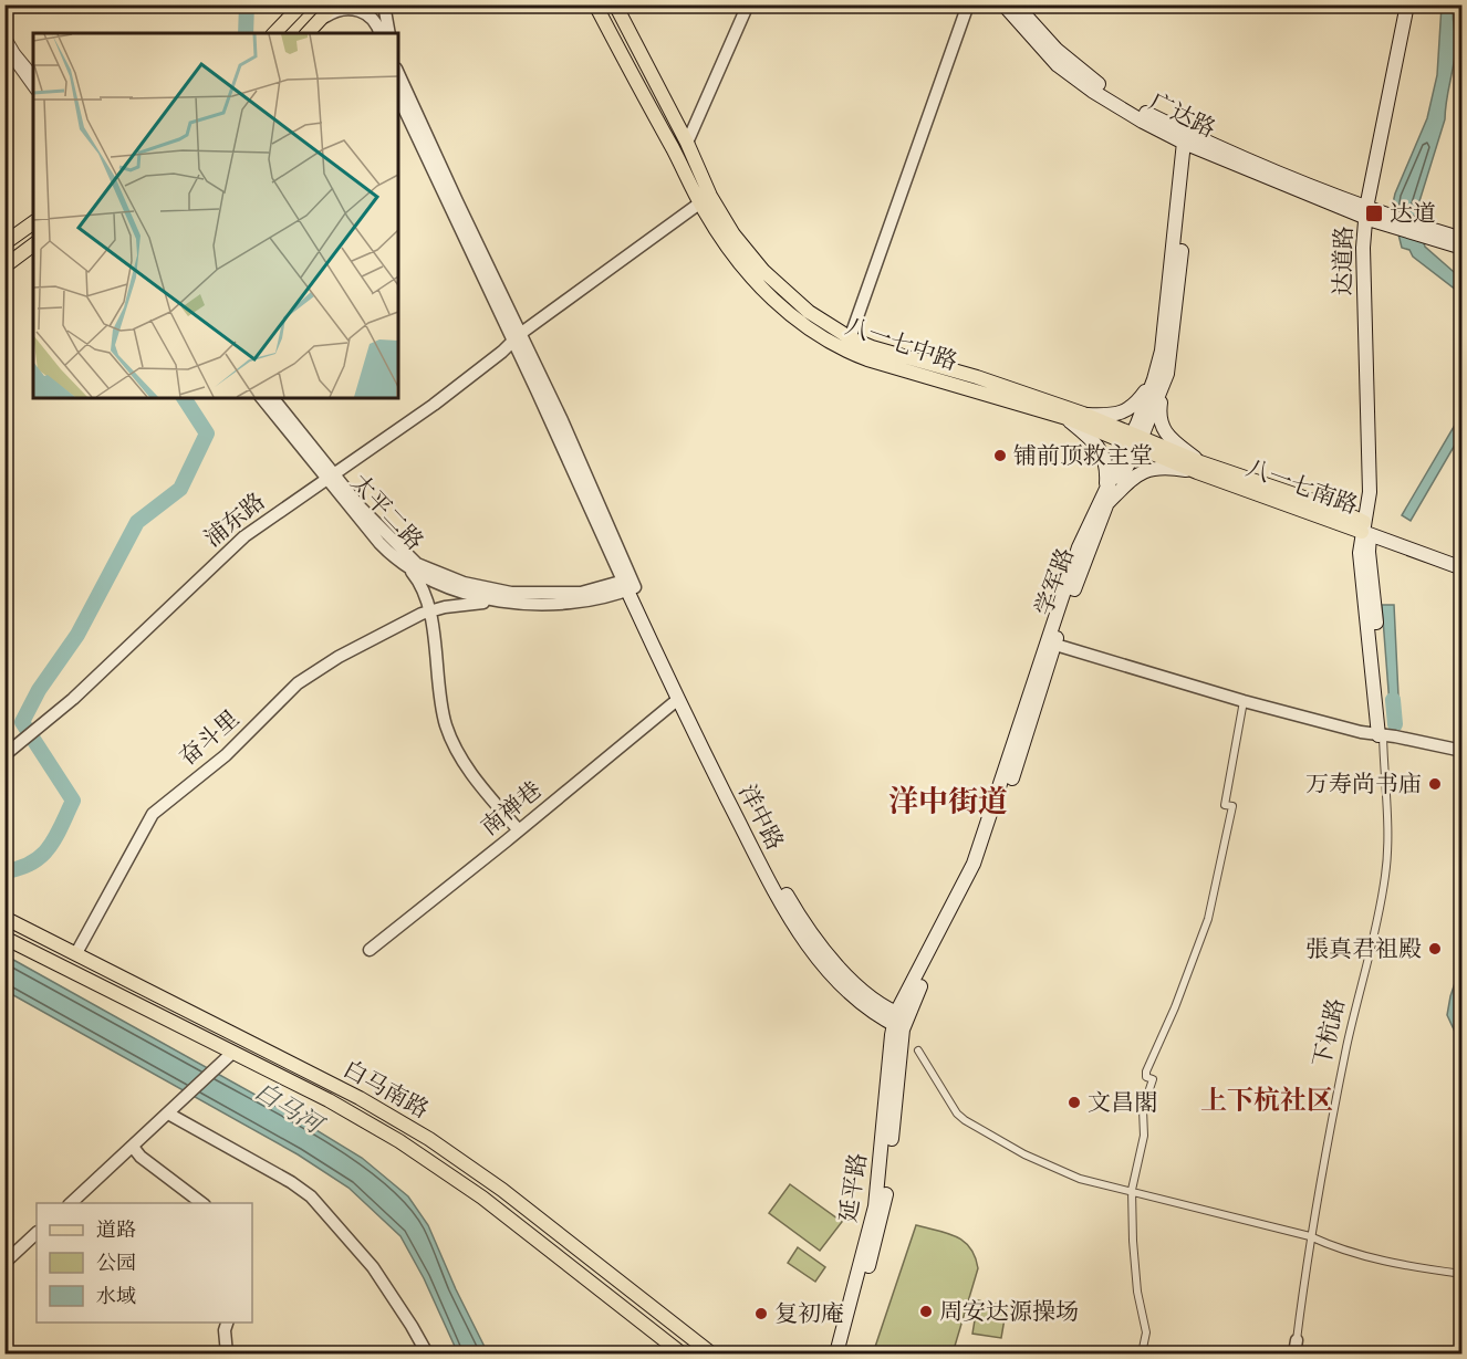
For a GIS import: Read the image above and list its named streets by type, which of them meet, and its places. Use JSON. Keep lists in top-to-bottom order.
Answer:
{
  "streets": {
    "main road": [
      "广达路",
      "达道路",
      "八一七中路",
      "八一七南路",
      "学军路",
      "洋中路",
      "下杭路",
      "白马南路",
      "延平路"
    ],
    "street": [
      "太平二路",
      "浦东路",
      "奋斗里",
      "南禅巷"
    ]
  },
  "crossings": [
    ["广达路", "达道路"],
    ["广达路", "学军路"],
    ["达道路", "八一七南路"],
    ["达道路", "下杭路"],
    ["八一七中路", "八一七南路"],
    ["八一七中路", "浦东路"],
    ["八一七中路", "学军路"],
    ["八一七南路", "学军路"],
    ["八一七南路", "下杭路"],
    ["太平二路", "浦东路"],
    ["太平二路", "奋斗里"],
    ["太平二路", "洋中路"],
    ["学军路", "洋中路"],
    ["学军路", "延平路"],
    ["奋斗里", "白马南路"],
    ["南禅巷", "洋中路"],
    ["洋中路", "延平路"]
  ],
  "districts": ["洋中街道", "上下杭社区"],
  "water": ["白马河"],
  "places": {
    "transit": ["达道"],
    "other": [
      "铺前顶救主堂",
      "万寿尚书庙",
      "張真君祖殿",
      "文昌閣",
      "周安达源操场",
      "复初庵"
    ]
  },
  "legend": ["道路", "公园", "水域"]
}
